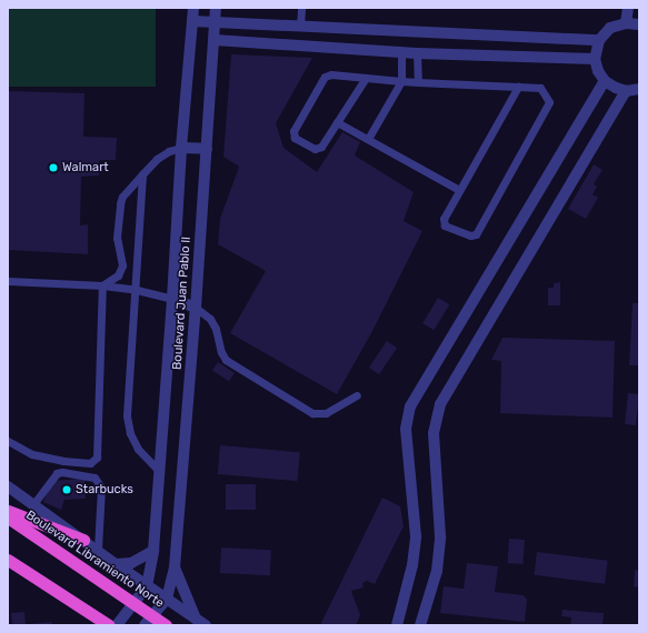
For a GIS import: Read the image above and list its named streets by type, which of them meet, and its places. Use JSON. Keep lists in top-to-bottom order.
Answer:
{
  "streets": {
    "highway": ["Boulevard Libramiento Norte"],
    "street": ["Boulevard Juan Pablo II"]
  },
  "places": ["Walmart", "Starbucks"]
}
